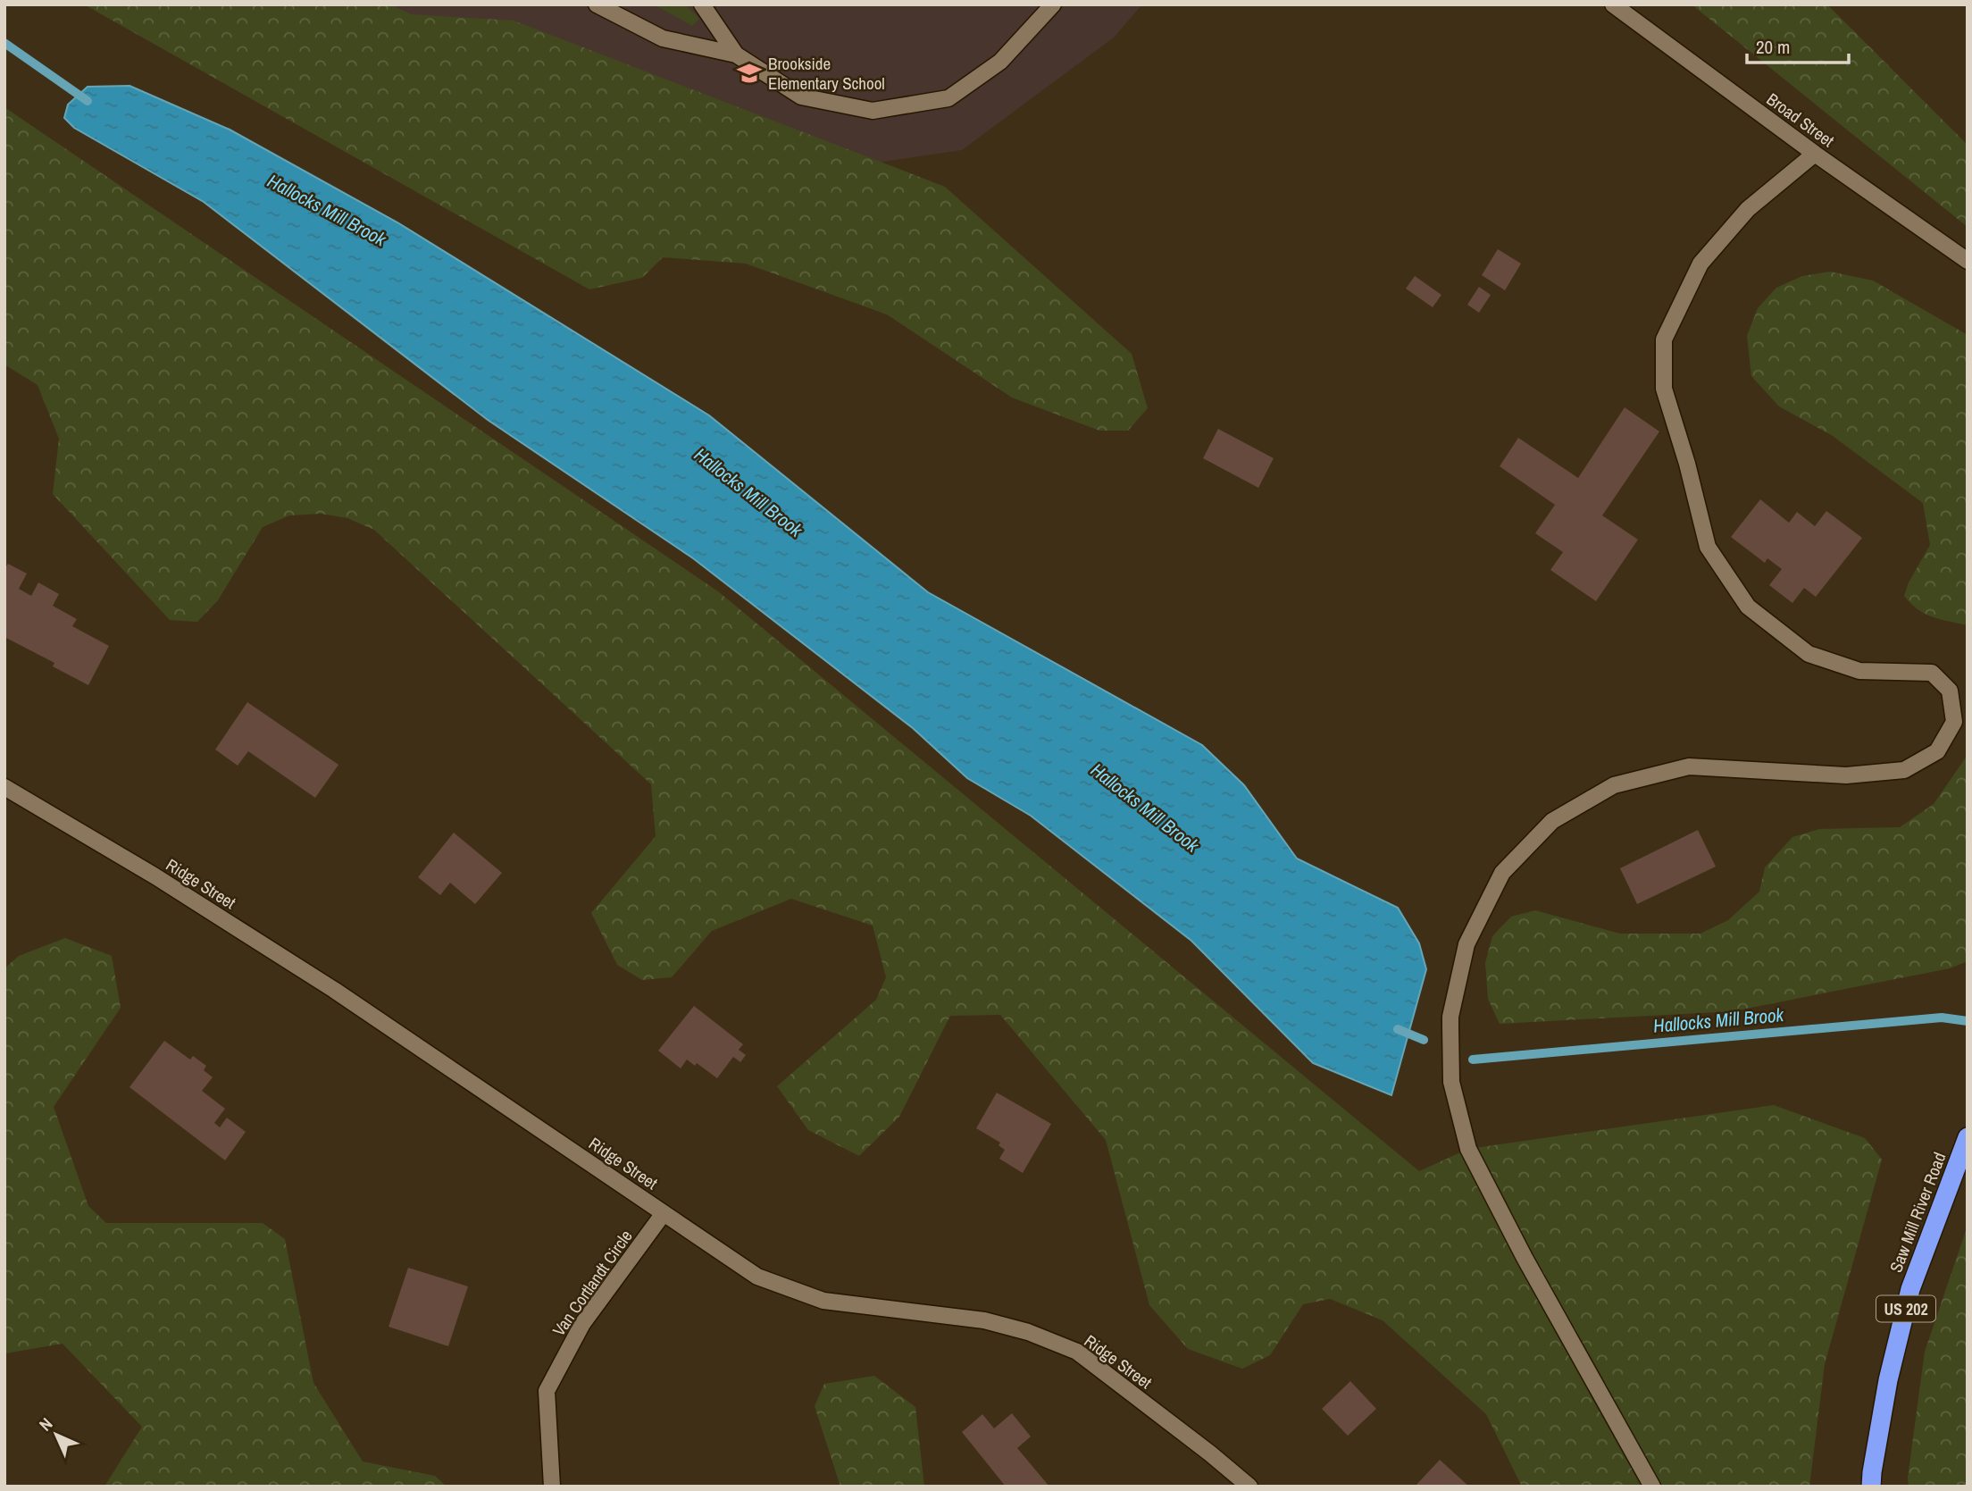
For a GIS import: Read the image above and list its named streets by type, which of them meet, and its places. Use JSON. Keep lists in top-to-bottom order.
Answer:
{
  "streets": {
    "highway": ["Saw Mill River Road", "US 202"],
    "street": ["Broad Street", "Ridge Street", "Van Cortlandt Circle"]
  },
  "crossings": [
    ["Ridge Street", "Van Cortlandt Circle"]
  ],
  "water": ["Hallocks Mill Brook"],
  "places": {
    "school or university": ["Brookside Elementary School"]
  },
  "scale_bar": "20 m",
  "north": "top left"
}
